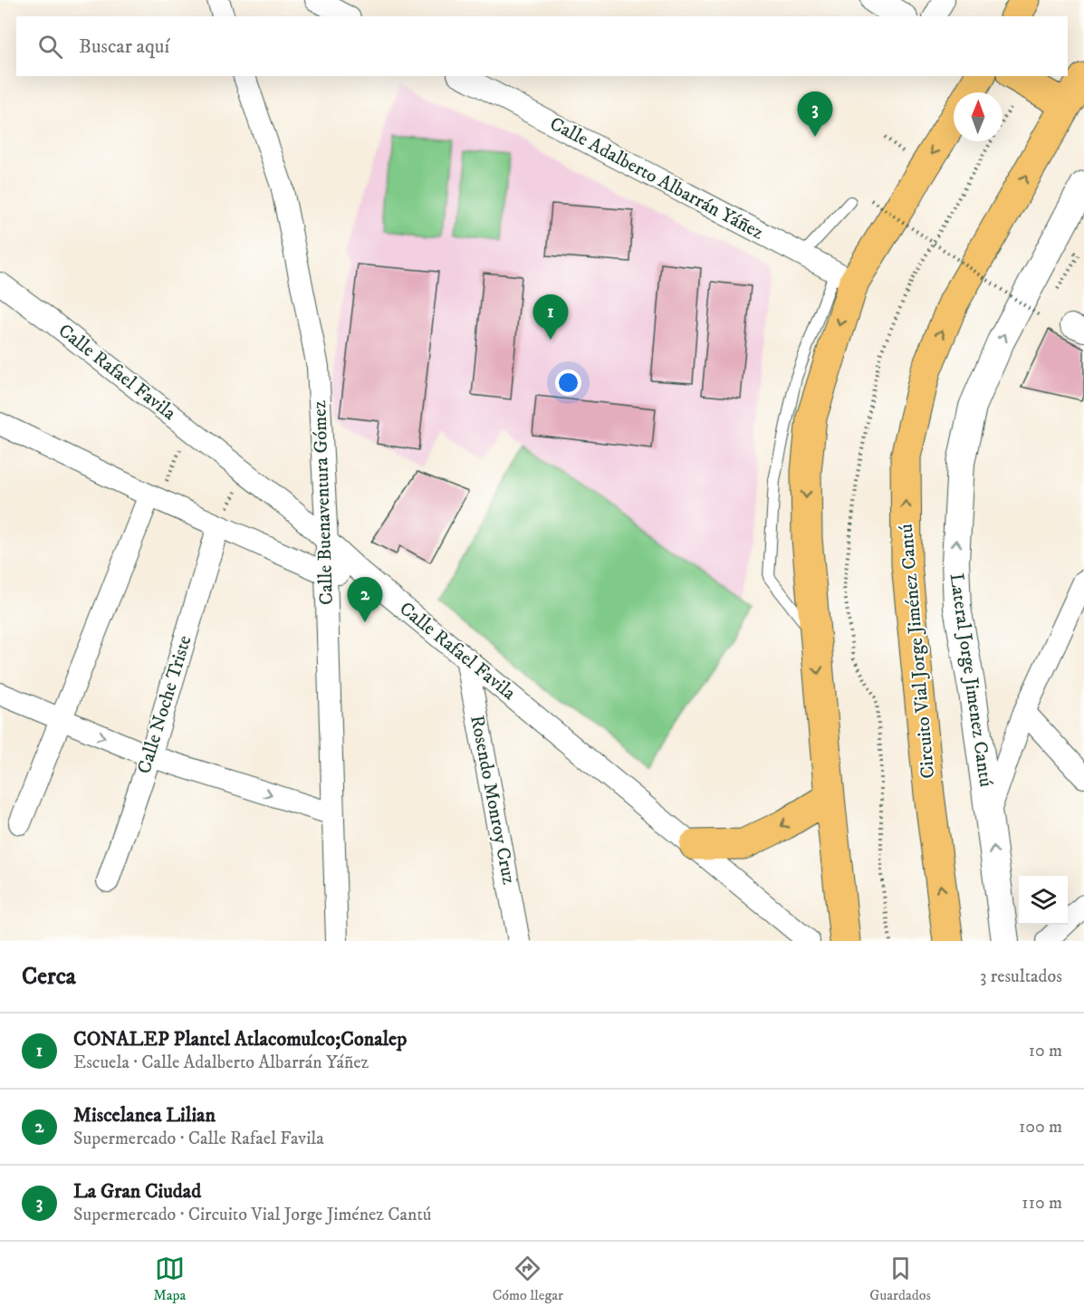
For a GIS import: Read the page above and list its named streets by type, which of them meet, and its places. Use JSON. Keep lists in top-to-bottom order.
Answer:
{
  "streets": {
    "main road": ["Circuito Vial Jorge Jiménez Cantú"],
    "street": [
      "Calle Adalberto Albarrán Yáñez",
      "Calle Rafael Favila",
      "Calle Buenaventura Gómez",
      "Lateral Jorge Jimenez Cantú",
      "Calle Noche Triste",
      "Rosendo Monroy Cruz"
    ]
  },
  "crossings": [
    ["Calle Rafael Favila", "Calle Buenaventura Gómez"],
    ["Calle Rafael Favila", "Rosendo Monroy Cruz"]
  ],
  "north": "top",
  "page": {
    "search": "Buscar aquí",
    "pins": ["3", "1", "2"],
    "heading": ["Cerca", "3 resultados"],
    "list": [
      {
        "mark": "1",
        "name": "CONALEP Plantel Atlacomulco;Conalep",
        "note": "Escuela · Calle Adalberto Albarrán Yáñez",
        "value": "10 m"
      },
      {
        "mark": "2",
        "name": "Miscelanea Lilian",
        "note": "Supermercado · Calle Rafael Favila",
        "value": "100 m"
      },
      {
        "mark": "3",
        "name": "La Gran Ciudad",
        "note": "Supermercado · Circuito Vial Jorge Jiménez Cantú",
        "value": "110 m"
      }
    ],
    "nav": ["Mapa", "Cómo llegar", "Guardados"]
  }
}
